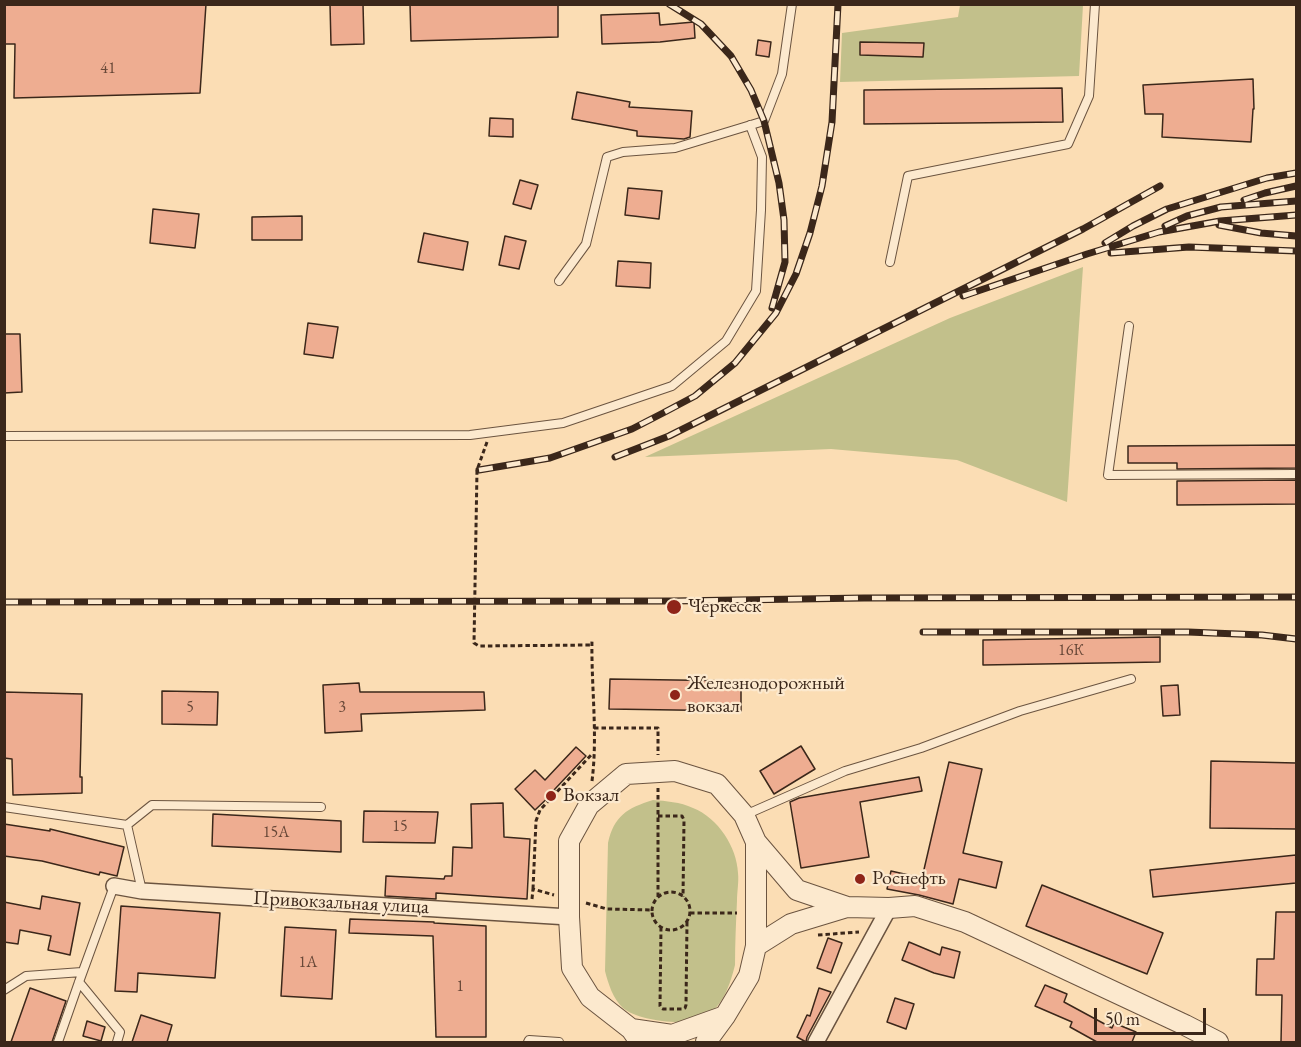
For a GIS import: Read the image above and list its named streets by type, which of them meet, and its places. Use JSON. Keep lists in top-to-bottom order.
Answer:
{
  "streets": {
    "street": ["Привокзальная улица"]
  },
  "places": [
    "Черкесск",
    "Железнодорожный вокзал",
    "Вокзал",
    "Роснефть"
  ],
  "house_numbers": [
    "41",
    "16К",
    "5",
    "3",
    "15",
    "15А",
    "1А",
    "1"
  ],
  "scale_bar": "50 m"
}
